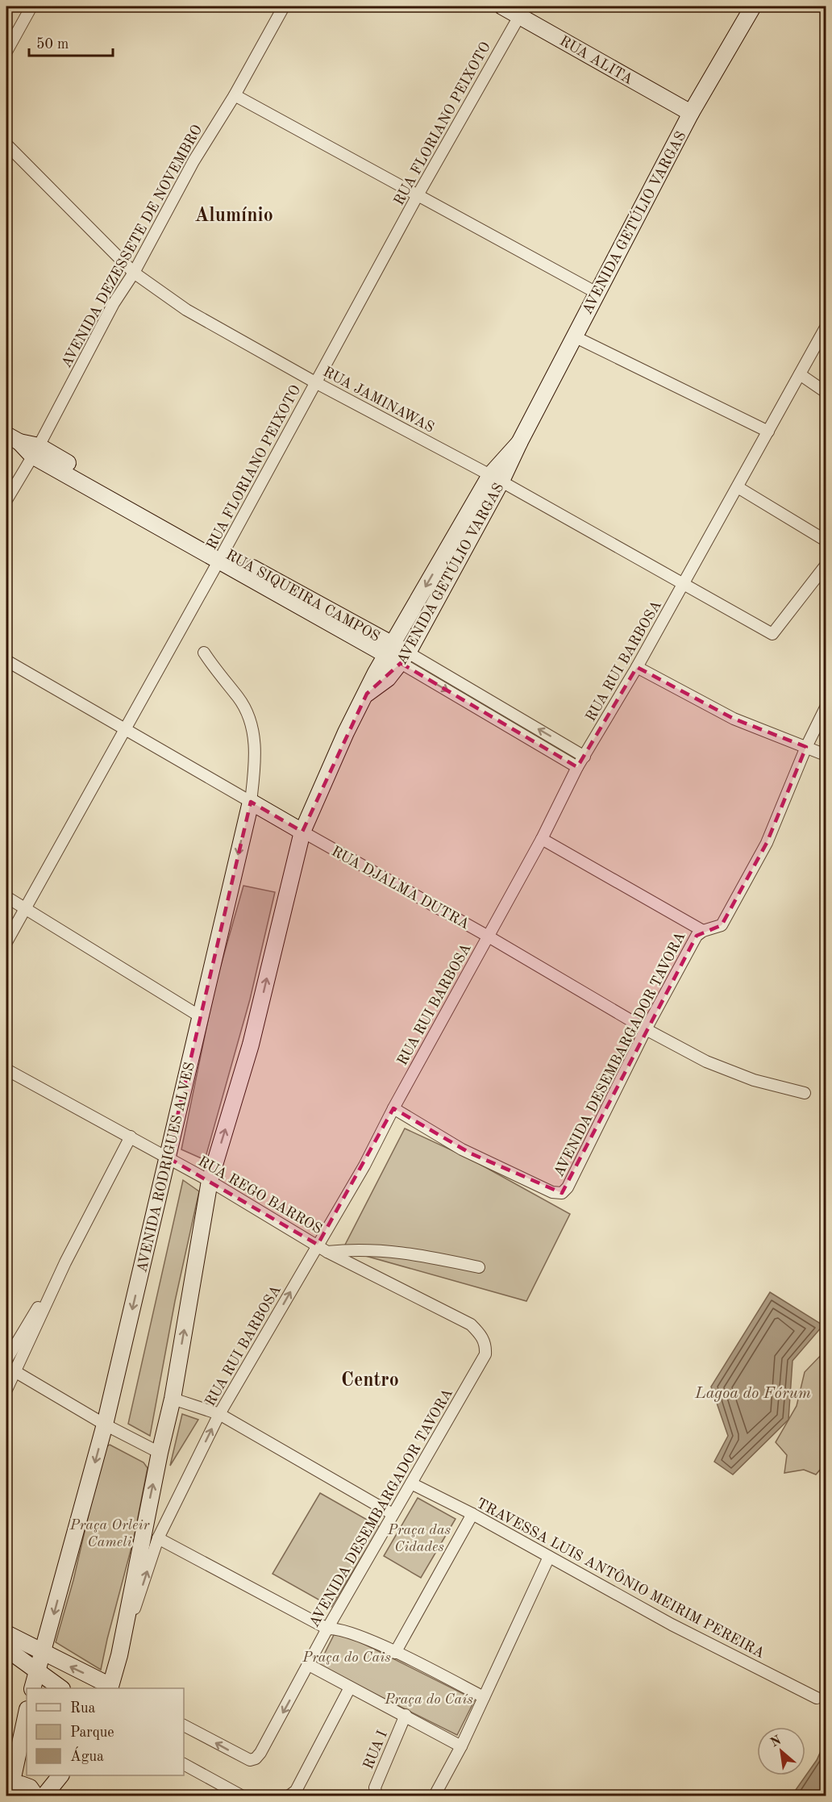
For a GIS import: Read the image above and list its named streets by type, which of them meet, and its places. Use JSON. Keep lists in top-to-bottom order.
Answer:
{
  "streets": {
    "street": [
      "RUA ALITA",
      "RUA FLORIANO PEIXOTO",
      "AVENIDA GETÚLIO VARGAS",
      "AVENIDA DEZESSETE DE NOVEMBRO",
      "RUA JAMINAWAS",
      "RUA SIQUEIRA CAMPOS",
      "RUA RUI BARBOSA",
      "RUA DJALMA DUTRA",
      "AVENIDA DESEMBARGADOR TAVORA",
      "AVENIDA RODRIGUES ALVES",
      "RUA REGO BARROS",
      "TRAVESSA LUIS ANTÔNIO MEIRIM PEREIRA",
      "RUA I"
    ]
  },
  "crossings": [
    ["RUA ALITA", "RUA FLORIANO PEIXOTO"],
    ["RUA ALITA", "AVENIDA GETÚLIO VARGAS"],
    ["RUA FLORIANO PEIXOTO", "RUA JAMINAWAS"],
    ["RUA FLORIANO PEIXOTO", "RUA SIQUEIRA CAMPOS"],
    ["RUA FLORIANO PEIXOTO", "RUA DJALMA DUTRA"],
    ["AVENIDA GETÚLIO VARGAS", "RUA JAMINAWAS"],
    ["AVENIDA GETÚLIO VARGAS", "RUA SIQUEIRA CAMPOS"],
    ["AVENIDA GETÚLIO VARGAS", "RUA DJALMA DUTRA"],
    ["AVENIDA DEZESSETE DE NOVEMBRO", "RUA JAMINAWAS"],
    ["AVENIDA DEZESSETE DE NOVEMBRO", "RUA SIQUEIRA CAMPOS"],
    ["RUA JAMINAWAS", "RUA RUI BARBOSA"],
    ["RUA SIQUEIRA CAMPOS", "RUA RUI BARBOSA"],
    ["RUA RUI BARBOSA", "RUA DJALMA DUTRA"],
    ["RUA RUI BARBOSA", "AVENIDA DESEMBARGADOR TAVORA"],
    ["RUA RUI BARBOSA", "RUA REGO BARROS"],
    ["RUA DJALMA DUTRA", "AVENIDA DESEMBARGADOR TAVORA"],
    ["RUA DJALMA DUTRA", "AVENIDA RODRIGUES ALVES"],
    ["AVENIDA DESEMBARGADOR TAVORA", "RUA REGO BARROS"],
    ["AVENIDA DESEMBARGADOR TAVORA", "TRAVESSA LUIS ANTÔNIO MEIRIM PEREIRA"],
    ["AVENIDA RODRIGUES ALVES", "RUA REGO BARROS"]
  ],
  "districts": ["Alumínio", "Centro"],
  "water": ["Lagoa do Fórum"],
  "parks": [
    "Praça Orleir Cameli",
    "Praça das Cidades",
    "Praça do Cais",
    "Praça do Caís"
  ],
  "legend": ["Rua", "Parque", "Água"],
  "scale_bar": "50 m",
  "north": "top left"
}
